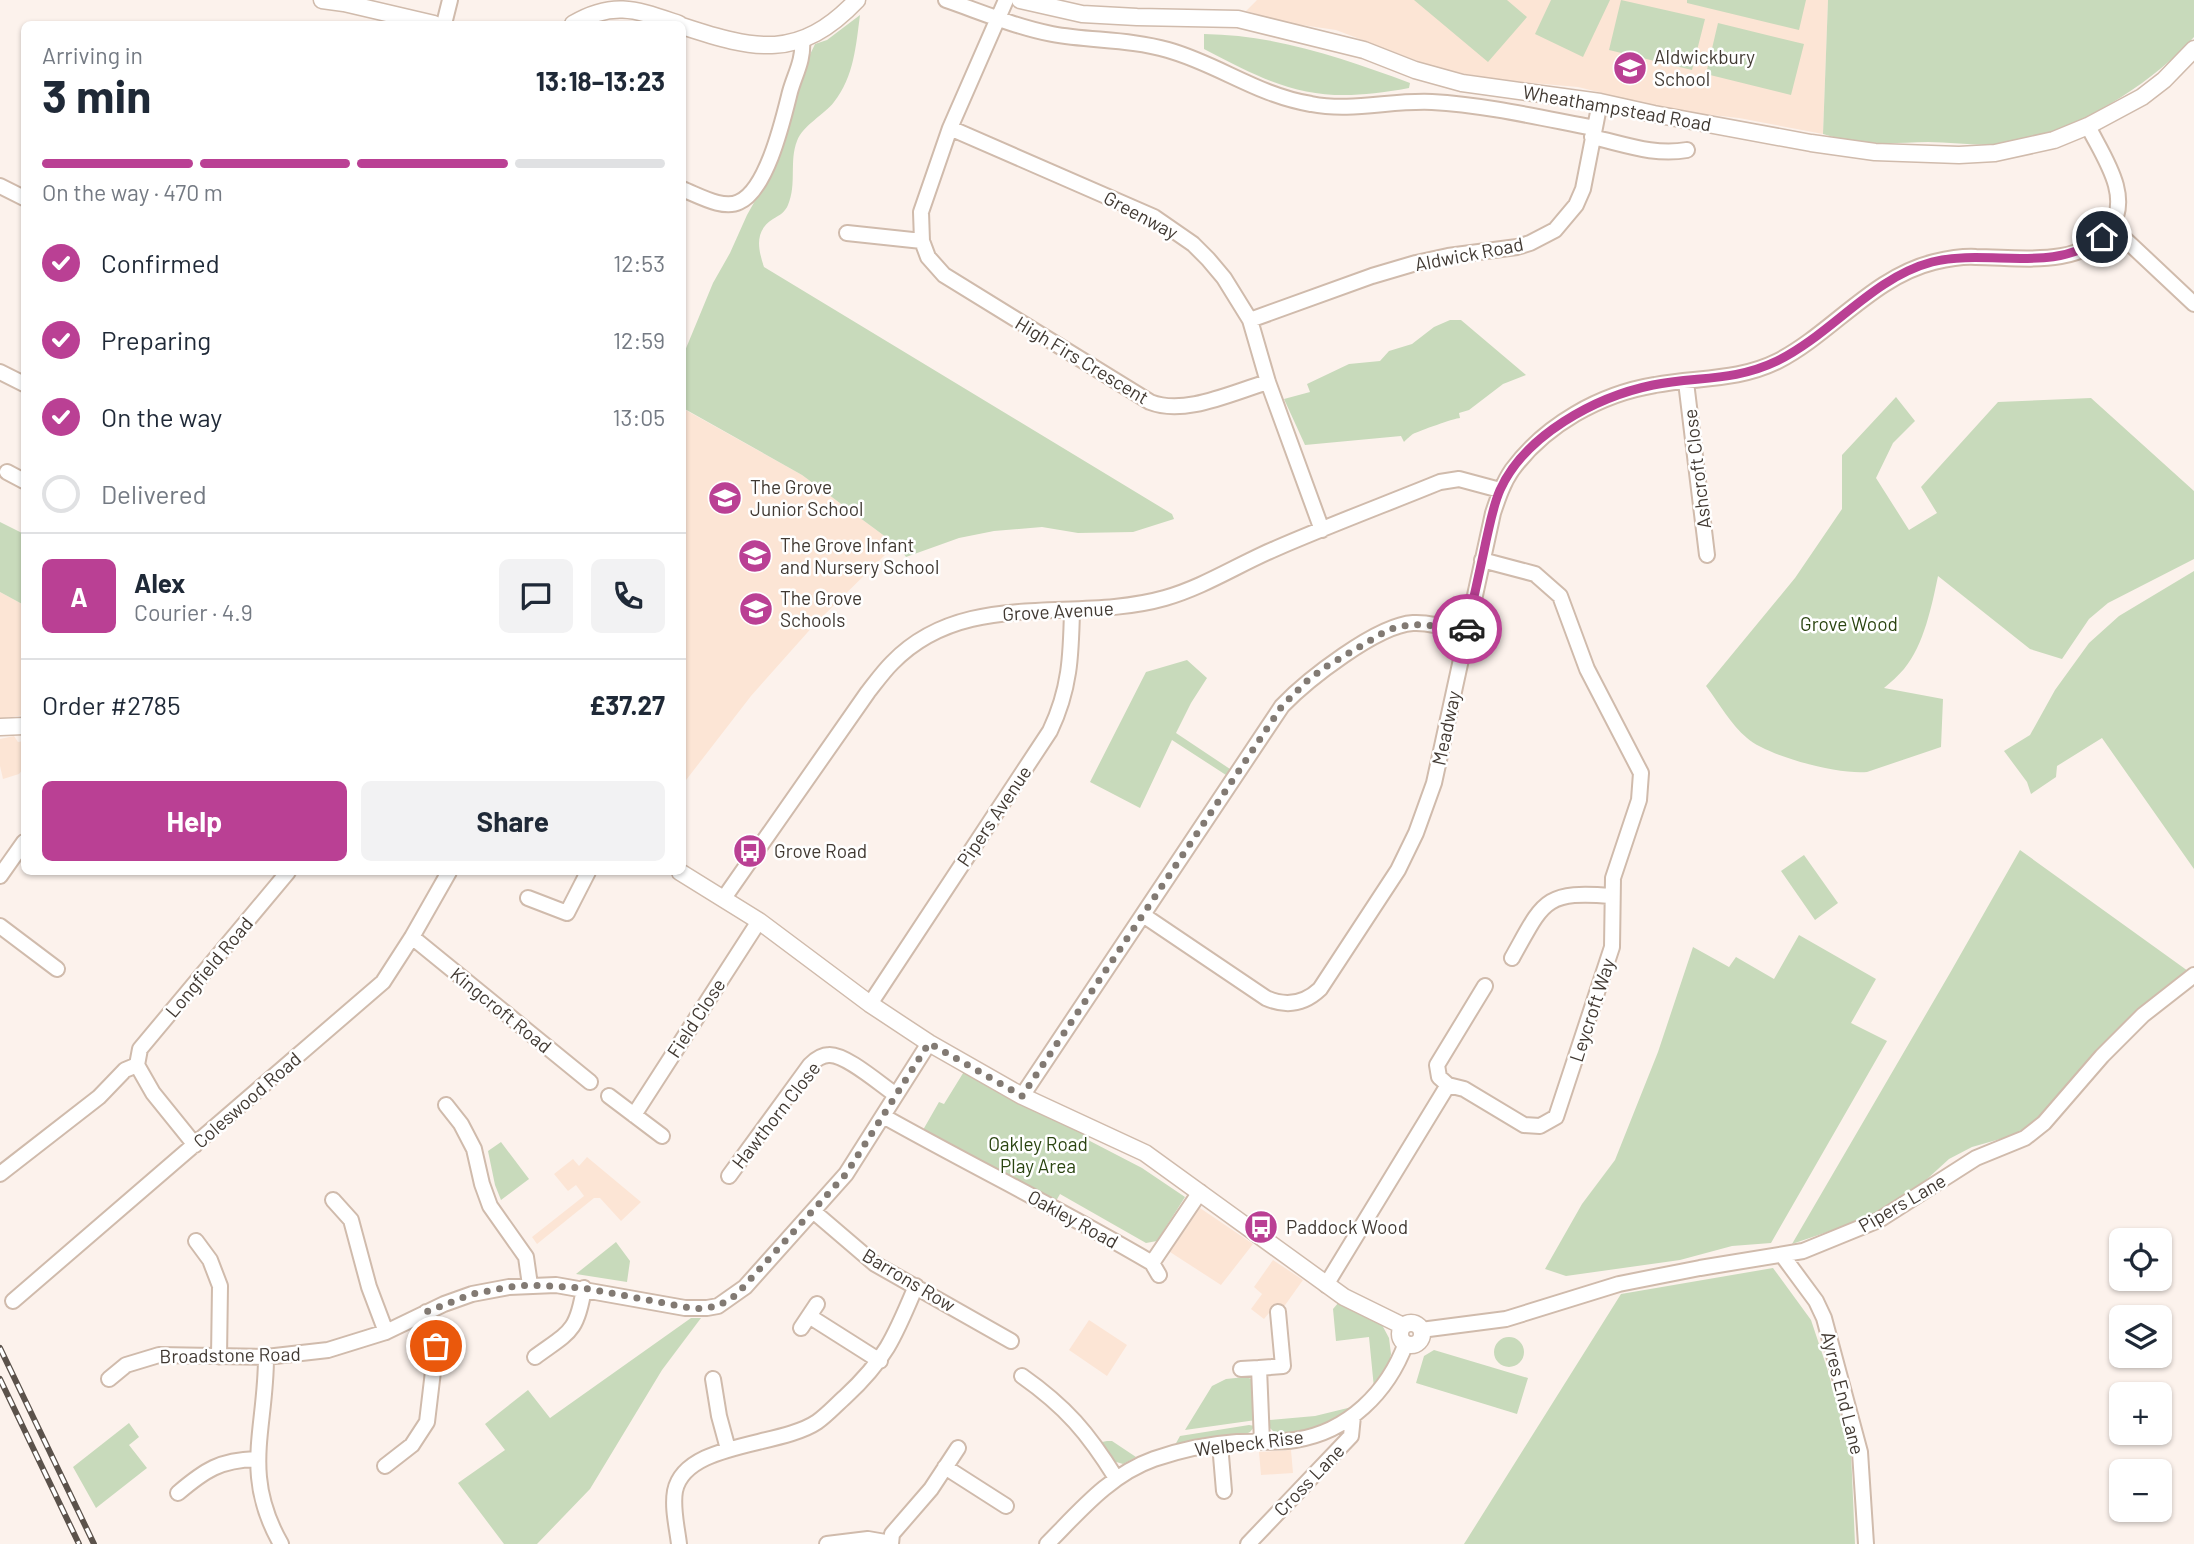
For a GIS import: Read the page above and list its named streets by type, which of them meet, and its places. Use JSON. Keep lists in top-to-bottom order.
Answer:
{
  "streets": {
    "street": [
      "Wheathampstead Road",
      "Greenway",
      "Aldwick Road",
      "High Firs Crescent",
      "Ashcroft Close",
      "Grove Avenue",
      "Meadway",
      "Pipers Avenue",
      "Longfield Road",
      "Kingcroft Road",
      "Leycroft Way",
      "Field Close",
      "Coleswood Road",
      "Hawthorn Close",
      "Pipers Lane",
      "Oakley Road",
      "Barrons Row",
      "Broadstone Road",
      "Ayres End Lane",
      "Welbeck Rise",
      "Cross Lane"
    ]
  },
  "crossings": [
    ["Wheathampstead Road", "Aldwick Road"],
    ["Greenway", "Aldwick Road"],
    ["Greenway", "High Firs Crescent"],
    ["Greenway", "Grove Avenue"],
    ["Ashcroft Close", "Meadway"],
    ["Grove Avenue", "Meadway"],
    ["Grove Avenue", "Pipers Avenue"],
    ["Meadway", "Leycroft Way"],
    ["Kingcroft Road", "Coleswood Road"],
    ["Hawthorn Close", "Broadstone Road"],
    ["Pipers Lane", "Ayres End Lane"],
    ["Pipers Lane", "Cross Lane"],
    ["Oakley Road", "Broadstone Road"],
    ["Barrons Row", "Broadstone Road"],
    ["Welbeck Rise", "Cross Lane"]
  ],
  "parks": ["Grove Wood", "Oakley Road Play Area"],
  "places": {
    "school or university": [
      "Aldwickbury School",
      "The Grove Junior School",
      "The Grove Infant and Nursery School",
      "The Grove Schools"
    ],
    "bus stop": ["Grove Road", "Paddock Wood"]
  },
  "page": {
    "heading": ["3 min", "Arriving in", "13:18–13:23"],
    "panel": [
      "Alex",
      "Courier · 4.9",
      "Order #2785",
      "£37.27"
    ],
    "bar": "On the way · 470 m",
    "list": [
      ["Confirmed", "12:53"],
      ["Preparing", "12:59"],
      ["On the way", "13:05"],
      "Delivered"
    ],
    "round": "A",
    "buttons": ["Help", "Share"],
    "map_buttons": ["+", "−"]
  }
}
